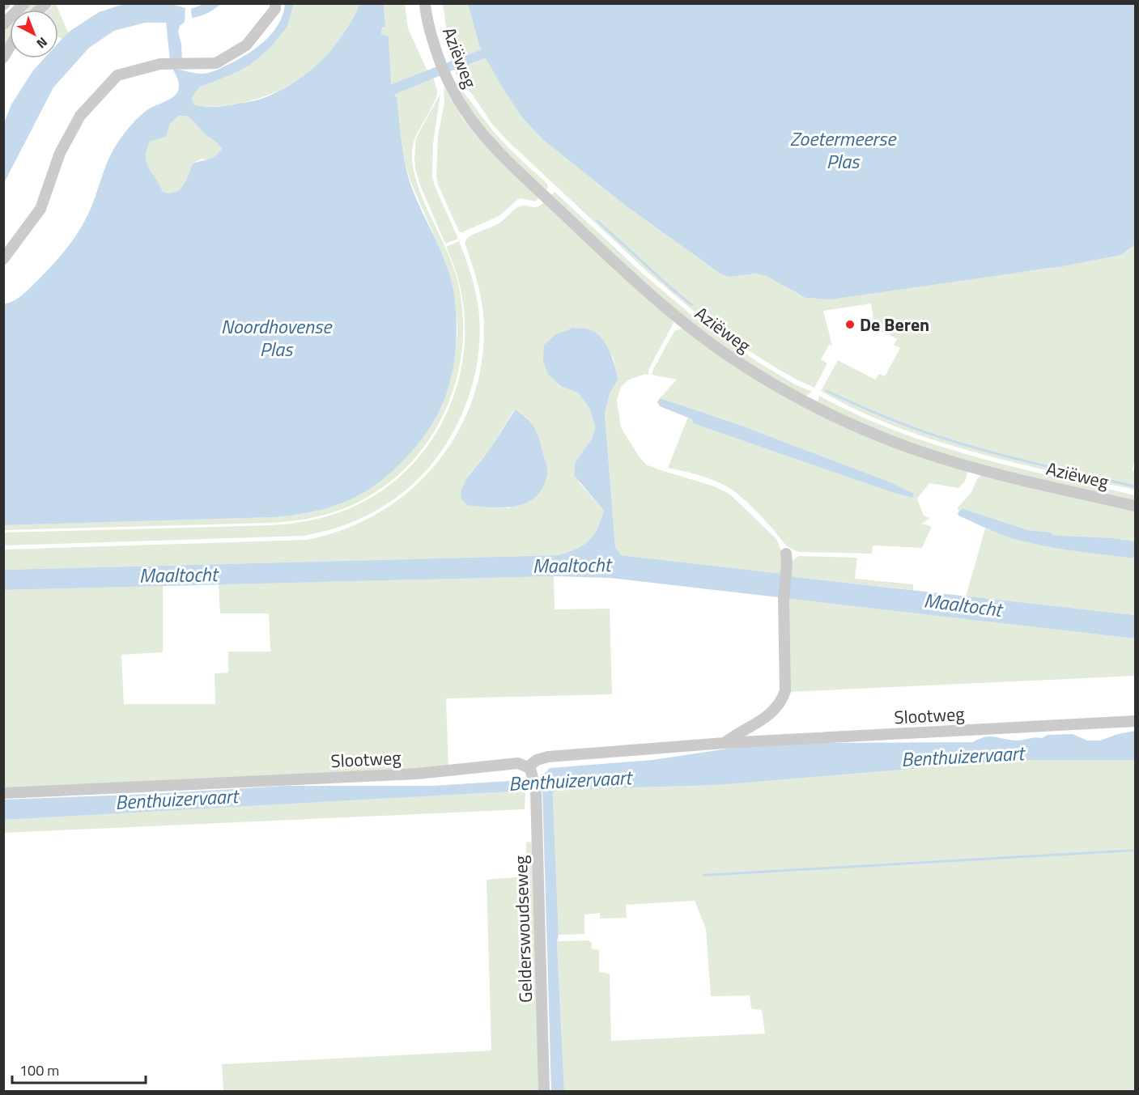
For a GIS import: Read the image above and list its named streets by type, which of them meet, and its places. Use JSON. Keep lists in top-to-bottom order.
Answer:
{
  "streets": {
    "street": ["Aziëweg", "Slootweg", "Gelderswoudseweg"]
  },
  "crossings": [
    ["Slootweg", "Gelderswoudseweg"]
  ],
  "water": [
    "Zoetermeerse Plas",
    "Noordhovense Plas",
    "Maaltocht",
    "Benthuizervaart"
  ],
  "places": ["De Beren"],
  "scale_bar": "100 m",
  "north": "bottom right"
}
